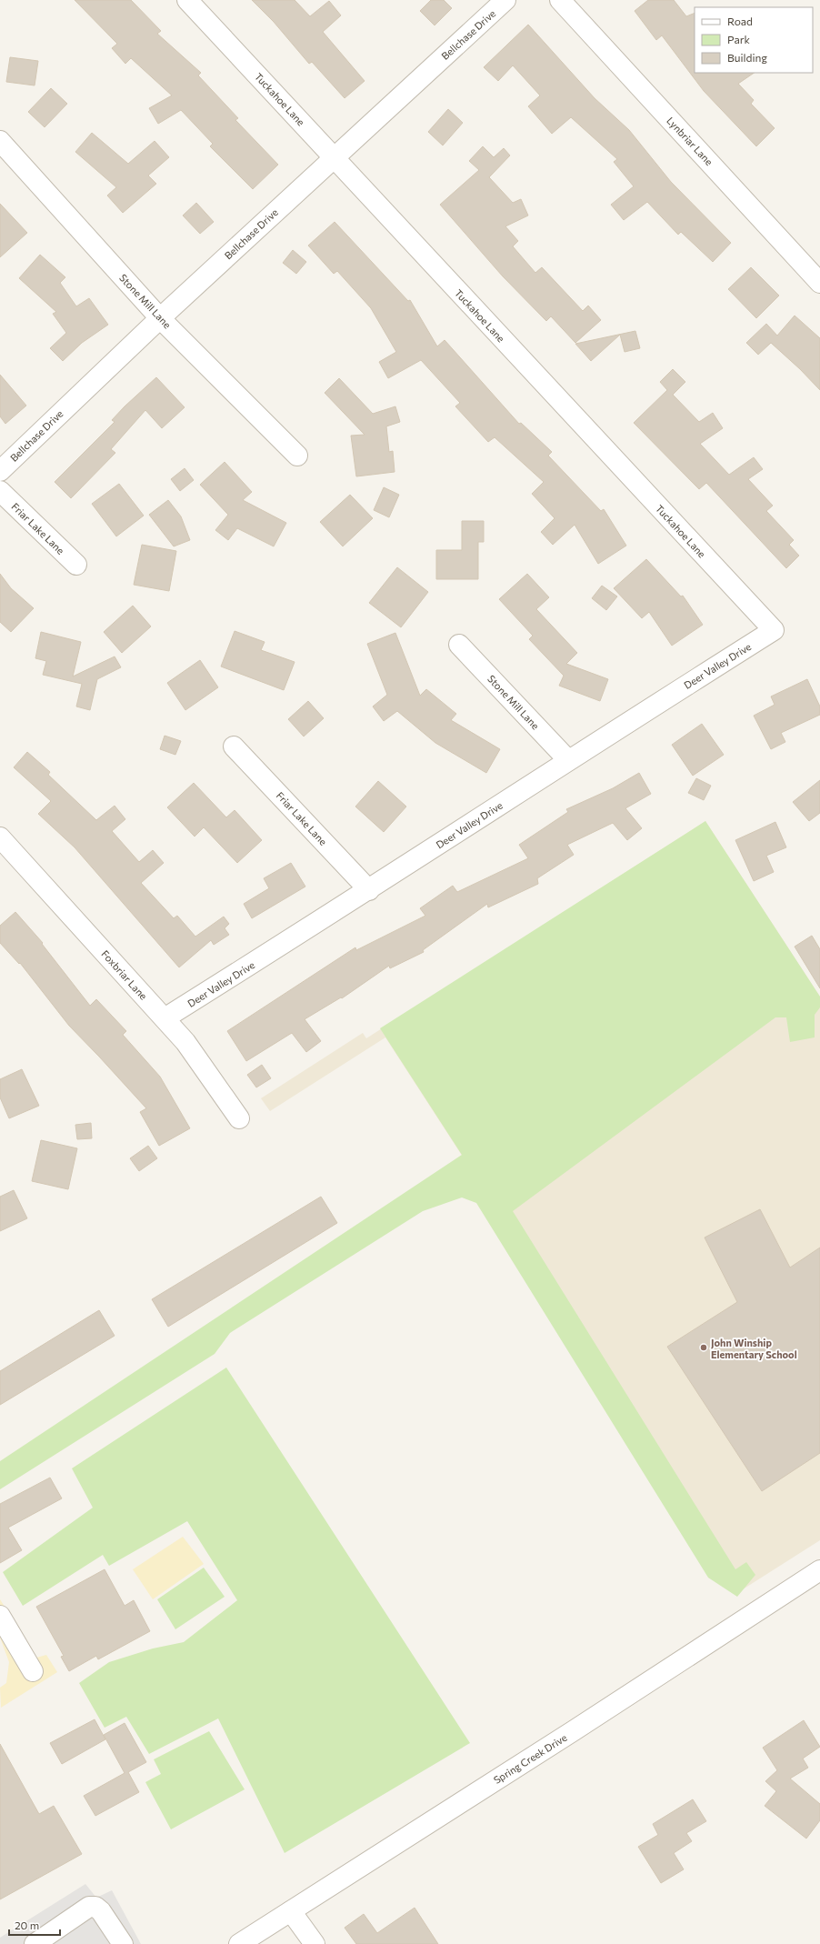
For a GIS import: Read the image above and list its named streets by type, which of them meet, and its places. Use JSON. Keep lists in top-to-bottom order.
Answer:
{
  "streets": {
    "street": [
      "Bellchase Drive",
      "Tuckahoe Lane",
      "Lynbriar Lane",
      "Stone Mill Lane",
      "Friar Lake Lane",
      "Deer Valley Drive",
      "Foxbriar Lane",
      "Spring Creek Drive"
    ]
  },
  "crossings": [
    ["Bellchase Drive", "Tuckahoe Lane"],
    ["Bellchase Drive", "Stone Mill Lane"],
    ["Tuckahoe Lane", "Deer Valley Drive"],
    ["Stone Mill Lane", "Deer Valley Drive"],
    ["Friar Lake Lane", "Deer Valley Drive"],
    ["Deer Valley Drive", "Foxbriar Lane"]
  ],
  "places": ["John Winship Elementary School"],
  "legend": ["Road", "Park", "Building"],
  "scale_bar": "20 m"
}
